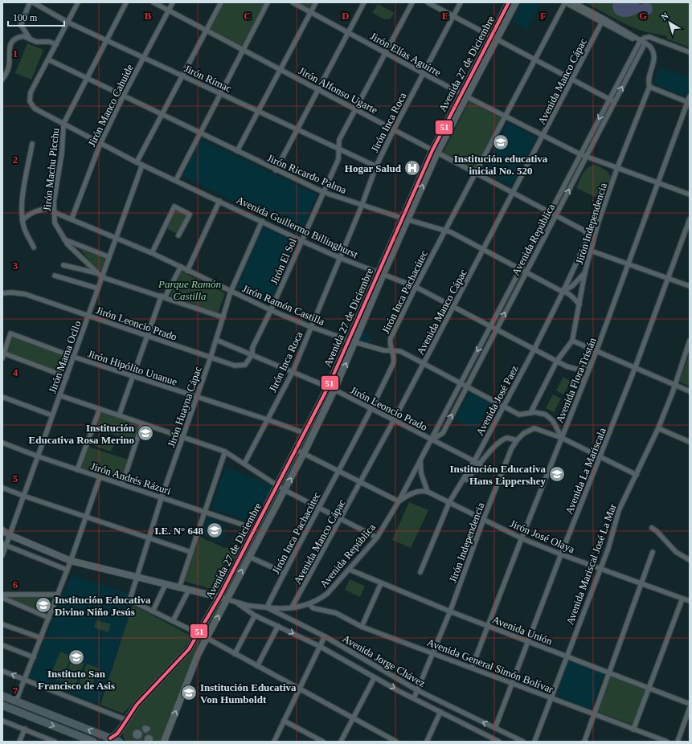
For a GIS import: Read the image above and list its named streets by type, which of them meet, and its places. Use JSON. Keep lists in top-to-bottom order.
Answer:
{
  "streets": {
    "street": [
      "Jirón Elías Aguirre",
      "Avenida 27 de Diciembre",
      "Jirón Rímac",
      "Avenida Manco Cápac",
      "Jirón Alfonso Ugarte",
      "Jirón Manco Cahuide",
      "Jirón Inca Roca",
      "Jirón Machu Picchu",
      "Jirón Ricardo Palma",
      "Jirón Independencia",
      "Avenida Guillermo Billinghurst",
      "Avenida República",
      "Jirón El Sol",
      "Jirón Inca Pachacútec",
      "Jirón Ramón Castilla",
      "Jirón Leoncio Prado",
      "Jirón Mama Ocllo",
      "Jirón Hipólito Unanue",
      "Avenida Flora Tristán",
      "Avenida José Paez",
      "Jirón Huayna Cápac",
      "Avenida La Mariscala",
      "Jirón Andrés Rázuri",
      "Jirón José Olaya",
      "Avenida Mariscal José La Mar",
      "Avenida Unión",
      "Avenida Jorge Chávez",
      "Avenida General Simón Bolívar"
    ]
  },
  "crossings": [
    ["Jirón Elías Aguirre", "Avenida 27 de Diciembre"],
    ["Jirón Elías Aguirre", "Avenida Manco Cápac"],
    ["Jirón Elías Aguirre", "Jirón Inca Roca"],
    ["Jirón Elías Aguirre", "Jirón Independencia"],
    ["Jirón Elías Aguirre", "Avenida República"],
    ["Jirón Elías Aguirre", "Jirón El Sol"],
    ["Jirón Elías Aguirre", "Jirón Inca Pachacútec"],
    ["Jirón Elías Aguirre", "Avenida Flora Tristán"],
    ["Avenida 27 de Diciembre", "Jirón Alfonso Ugarte"],
    ["Avenida 27 de Diciembre", "Jirón Ricardo Palma"],
    ["Avenida 27 de Diciembre", "Avenida Guillermo Billinghurst"],
    ["Avenida 27 de Diciembre", "Jirón Ramón Castilla"],
    ["Avenida 27 de Diciembre", "Jirón Leoncio Prado"],
    ["Avenida 27 de Diciembre", "Jirón Hipólito Unanue"],
    ["Avenida 27 de Diciembre", "Jirón Andrés Rázuri"],
    ["Avenida 27 de Diciembre", "Avenida Jorge Chávez"],
    ["Jirón Rímac", "Jirón Manco Cahuide"],
    ["Jirón Rímac", "Jirón Inca Roca"],
    ["Jirón Rímac", "Jirón Machu Picchu"],
    ["Jirón Rímac", "Jirón El Sol"],
    ["Avenida Manco Cápac", "Jirón Alfonso Ugarte"],
    ["Avenida Manco Cápac", "Jirón Ricardo Palma"],
    ["Avenida Manco Cápac", "Avenida Guillermo Billinghurst"],
    ["Avenida Manco Cápac", "Avenida República"],
    ["Avenida Manco Cápac", "Jirón Ramón Castilla"],
    ["Avenida Manco Cápac", "Jirón Leoncio Prado"],
    ["Jirón Alfonso Ugarte", "Jirón Manco Cahuide"],
    ["Jirón Alfonso Ugarte", "Jirón Inca Roca"],
    ["Jirón Alfonso Ugarte", "Avenida República"],
    ["Jirón Alfonso Ugarte", "Jirón El Sol"],
    ["Jirón Alfonso Ugarte", "Jirón Inca Pachacútec"],
    ["Jirón Alfonso Ugarte", "Avenida José Paez"],
    ["Jirón Manco Cahuide", "Jirón Ricardo Palma"],
    ["Jirón Manco Cahuide", "Avenida Guillermo Billinghurst"],
    ["Jirón Manco Cahuide", "Jirón Ramón Castilla"],
    ["Jirón Inca Roca", "Jirón Ricardo Palma"],
    ["Jirón Inca Roca", "Avenida Guillermo Billinghurst"],
    ["Jirón Inca Roca", "Jirón Ramón Castilla"],
    ["Jirón Inca Roca", "Jirón Leoncio Prado"],
    ["Jirón Inca Roca", "Jirón Hipólito Unanue"],
    ["Jirón Machu Picchu", "Jirón Ricardo Palma"],
    ["Jirón Machu Picchu", "Avenida Guillermo Billinghurst"],
    ["Jirón Machu Picchu", "Jirón Ramón Castilla"],
    ["Jirón Machu Picchu", "Jirón Mama Ocllo"],
    ["Jirón Ricardo Palma", "Jirón Independencia"],
    ["Jirón Ricardo Palma", "Avenida Guillermo Billinghurst"],
    ["Jirón Ricardo Palma", "Avenida República"],
    ["Jirón Ricardo Palma", "Jirón El Sol"],
    ["Jirón Ricardo Palma", "Jirón Inca Pachacútec"],
    ["Jirón Ricardo Palma", "Avenida José Paez"],
    ["Jirón Independencia", "Avenida Guillermo Billinghurst"],
    ["Jirón Independencia", "Avenida República"],
    ["Jirón Independencia", "Jirón Ramón Castilla"],
    ["Jirón Independencia", "Avenida Flora Tristán"],
    ["Jirón Independencia", "Jirón José Olaya"],
    ["Jirón Independencia", "Avenida Unión"],
    ["Jirón Independencia", "Avenida Jorge Chávez"],
    ["Jirón Independencia", "Avenida General Simón Bolívar"],
    ["Avenida Guillermo Billinghurst", "Avenida República"],
    ["Avenida Guillermo Billinghurst", "Jirón El Sol"],
    ["Avenida Guillermo Billinghurst", "Jirón Inca Pachacútec"],
    ["Avenida Guillermo Billinghurst", "Jirón Mama Ocllo"],
    ["Avenida Guillermo Billinghurst", "Avenida José Paez"],
    ["Avenida Guillermo Billinghurst", "Jirón Huayna Cápac"],
    ["Avenida República", "Jirón Inca Pachacútec"],
    ["Avenida República", "Jirón Ramón Castilla"],
    ["Avenida República", "Jirón Leoncio Prado"],
    ["Avenida República", "Avenida Unión"],
    ["Avenida República", "Avenida Jorge Chávez"],
    ["Avenida República", "Avenida General Simón Bolívar"],
    ["Jirón El Sol", "Jirón Ramón Castilla"],
    ["Jirón El Sol", "Jirón Leoncio Prado"],
    ["Jirón Inca Pachacútec", "Jirón Ramón Castilla"],
    ["Jirón Inca Pachacútec", "Jirón Leoncio Prado"],
    ["Jirón Inca Pachacútec", "Avenida Jorge Chávez"],
    ["Jirón Ramón Castilla", "Jirón Mama Ocllo"],
    ["Jirón Ramón Castilla", "Avenida Flora Tristán"],
    ["Jirón Ramón Castilla", "Avenida José Paez"],
    ["Jirón Ramón Castilla", "Jirón Huayna Cápac"],
    ["Jirón Leoncio Prado", "Jirón Mama Ocllo"],
    ["Jirón Leoncio Prado", "Avenida José Paez"],
    ["Jirón Leoncio Prado", "Jirón Huayna Cápac"],
    ["Jirón Mama Ocllo", "Jirón Hipólito Unanue"],
    ["Jirón Mama Ocllo", "Jirón Andrés Rázuri"],
    ["Jirón Hipólito Unanue", "Jirón Huayna Cápac"],
    ["Avenida Flora Tristán", "Jirón José Olaya"],
    ["Avenida Flora Tristán", "Avenida Unión"],
    ["Avenida Flora Tristán", "Avenida General Simón Bolívar"],
    ["Avenida José Paez", "Jirón José Olaya"],
    ["Jirón Huayna Cápac", "Jirón Andrés Rázuri"],
    ["Avenida La Mariscala", "Jirón José Olaya"],
    ["Avenida La Mariscala", "Avenida Unión"],
    ["Avenida La Mariscala", "Avenida Jorge Chávez"],
    ["Avenida La Mariscala", "Avenida General Simón Bolívar"],
    ["Jirón José Olaya", "Avenida Mariscal José La Mar"],
    ["Avenida Mariscal José La Mar", "Avenida Unión"],
    ["Avenida Mariscal José La Mar", "Avenida General Simón Bolívar"]
  ],
  "parks": ["Parque Ramón Castilla"],
  "places": {
    "school or university": [
      "Institución educativa inicial No. 520",
      "Institución Educativa Rosa Merino",
      "Institución Educativa Hans Lippershey",
      "I.E. N° 648",
      "Institución Educativa Divino Niño Jesús",
      "Instituto San Francisco de Asis",
      "Institución Educativa Von Humboldt"
    ],
    "hospital": ["Hogar Salud"]
  },
  "lines": ["transit line 51"],
  "scale_bar": "100 m",
  "north": "top left",
  "grid": {
    "columns": [
      "B",
      "C",
      "D",
      "E",
      "F",
      "G"
    ],
    "rows": [
      "1",
      "2",
      "3",
      "4",
      "5",
      "6",
      "7"
    ]
  }
}
